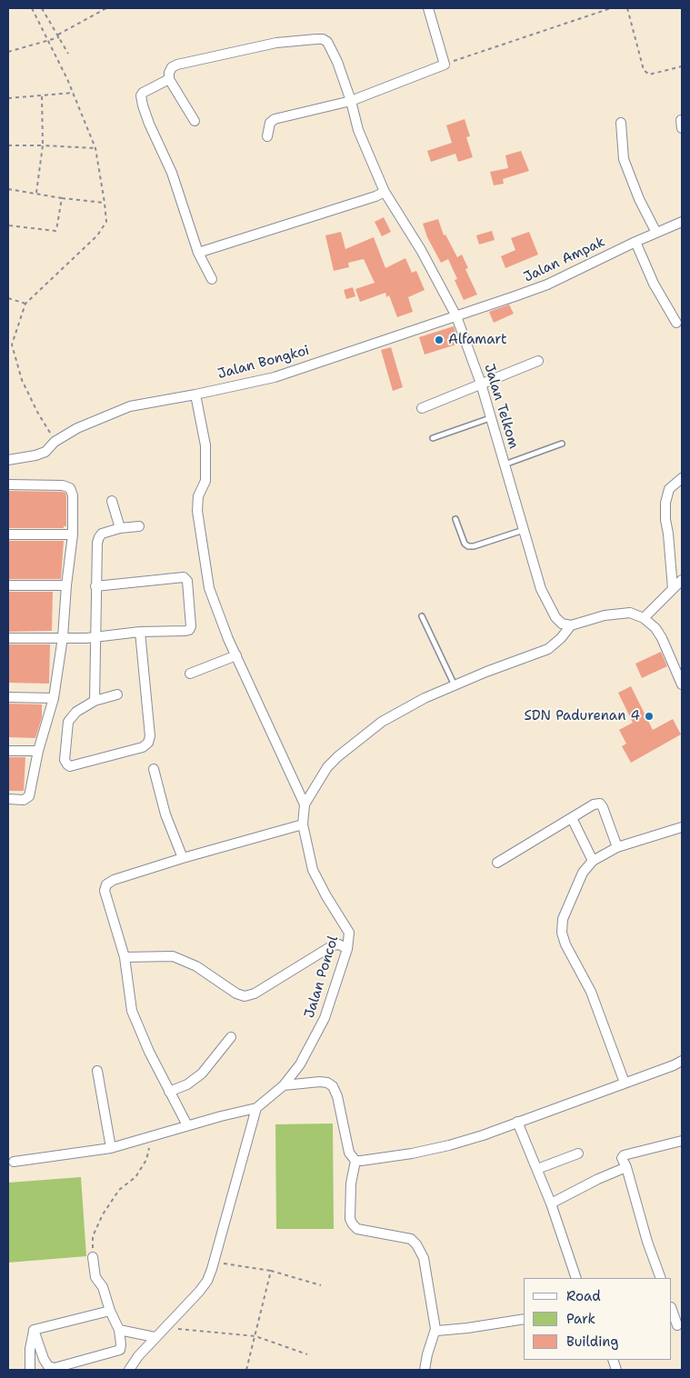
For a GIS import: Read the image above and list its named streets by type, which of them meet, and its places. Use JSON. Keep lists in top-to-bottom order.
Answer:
{
  "streets": {
    "street": [
      "Jalan Ampak",
      "Jalan Bongkoi",
      "Jalan Telkom",
      "Jalan Poncol"
    ]
  },
  "crossings": [
    ["Jalan Ampak", "Jalan Bongkoi"],
    ["Jalan Ampak", "Jalan Telkom"],
    ["Jalan Bongkoi", "Jalan Telkom"],
    ["Jalan Telkom", "Jalan Poncol"]
  ],
  "places": ["Alfamart", "SDN Padurenan 4"],
  "legend": ["Road", "Park", "Building"]
}
